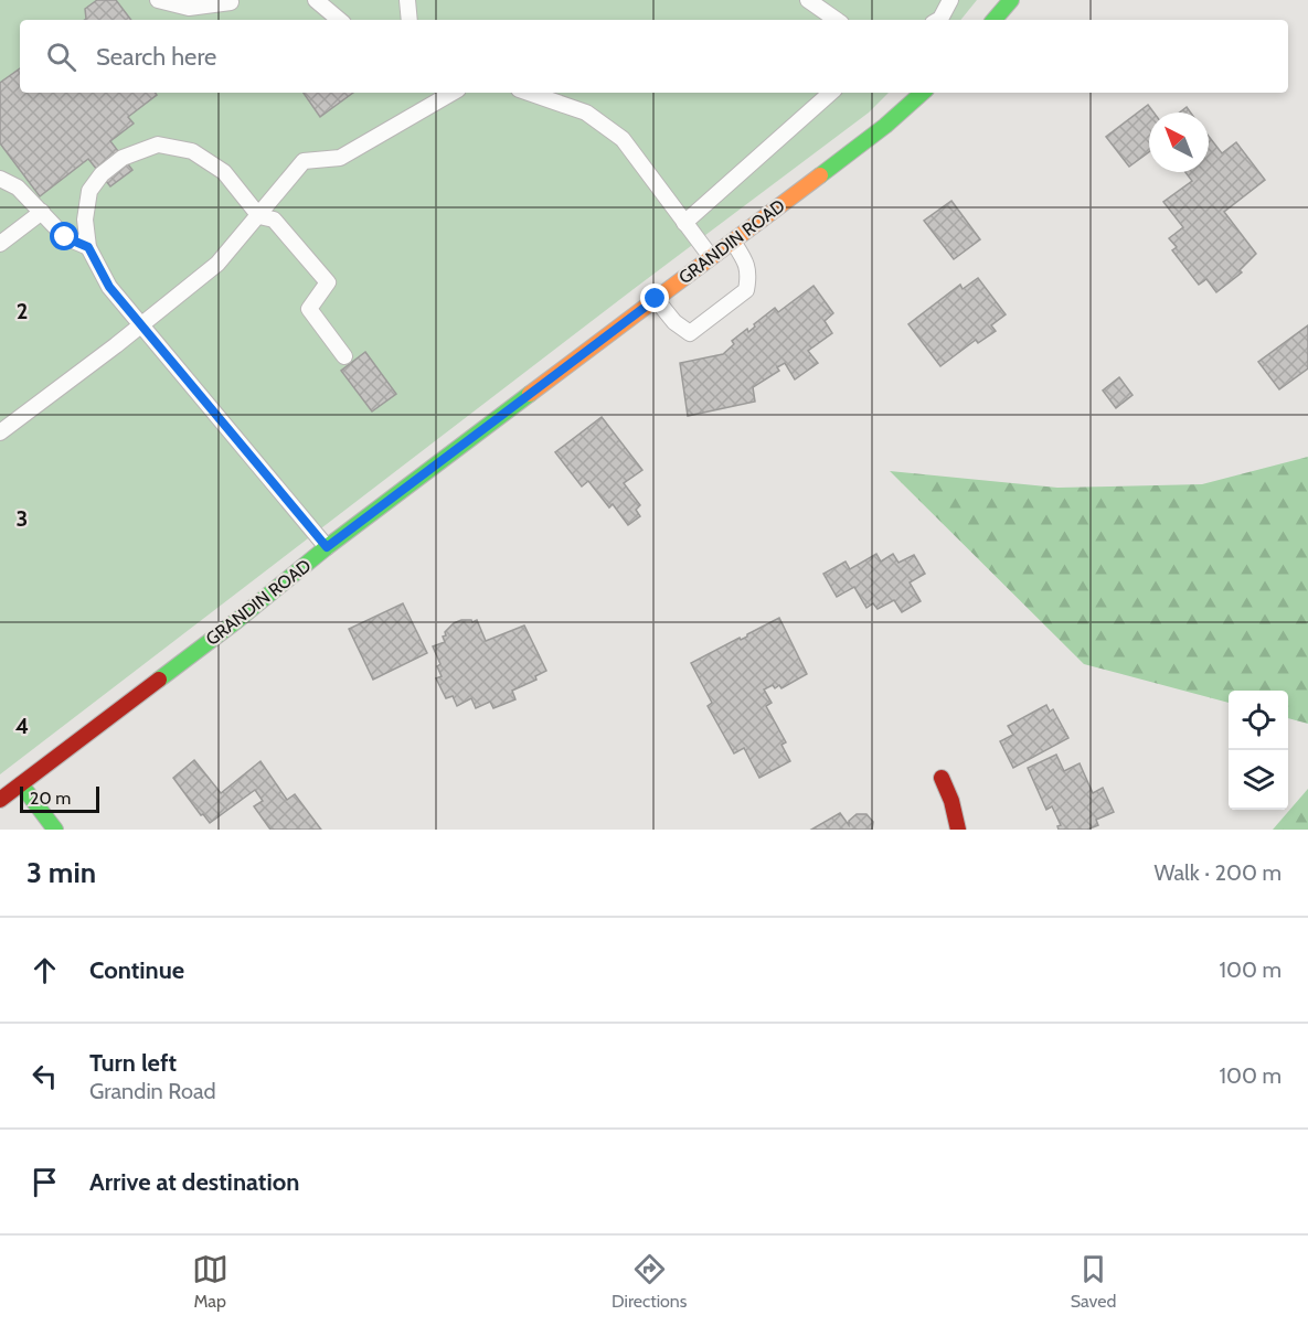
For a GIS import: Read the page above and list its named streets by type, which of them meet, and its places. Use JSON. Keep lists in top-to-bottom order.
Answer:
{
  "streets": {
    "street": ["GRANDIN ROAD"]
  },
  "scale_bar": "20 m",
  "north": "top left",
  "page": {
    "search": "Search here",
    "scale": "20 m",
    "heading": ["3 min", "Walk · 200 m"],
    "list": [
      ["Continue", "100 m"],
      ["Turn left", "Grandin Road", "100 m"],
      "Arrive at destination"
    ],
    "nav": ["Map", "Directions", "Saved"]
  },
  "grid": {
    "rows": ["2", "3", "4"]
  }
}
